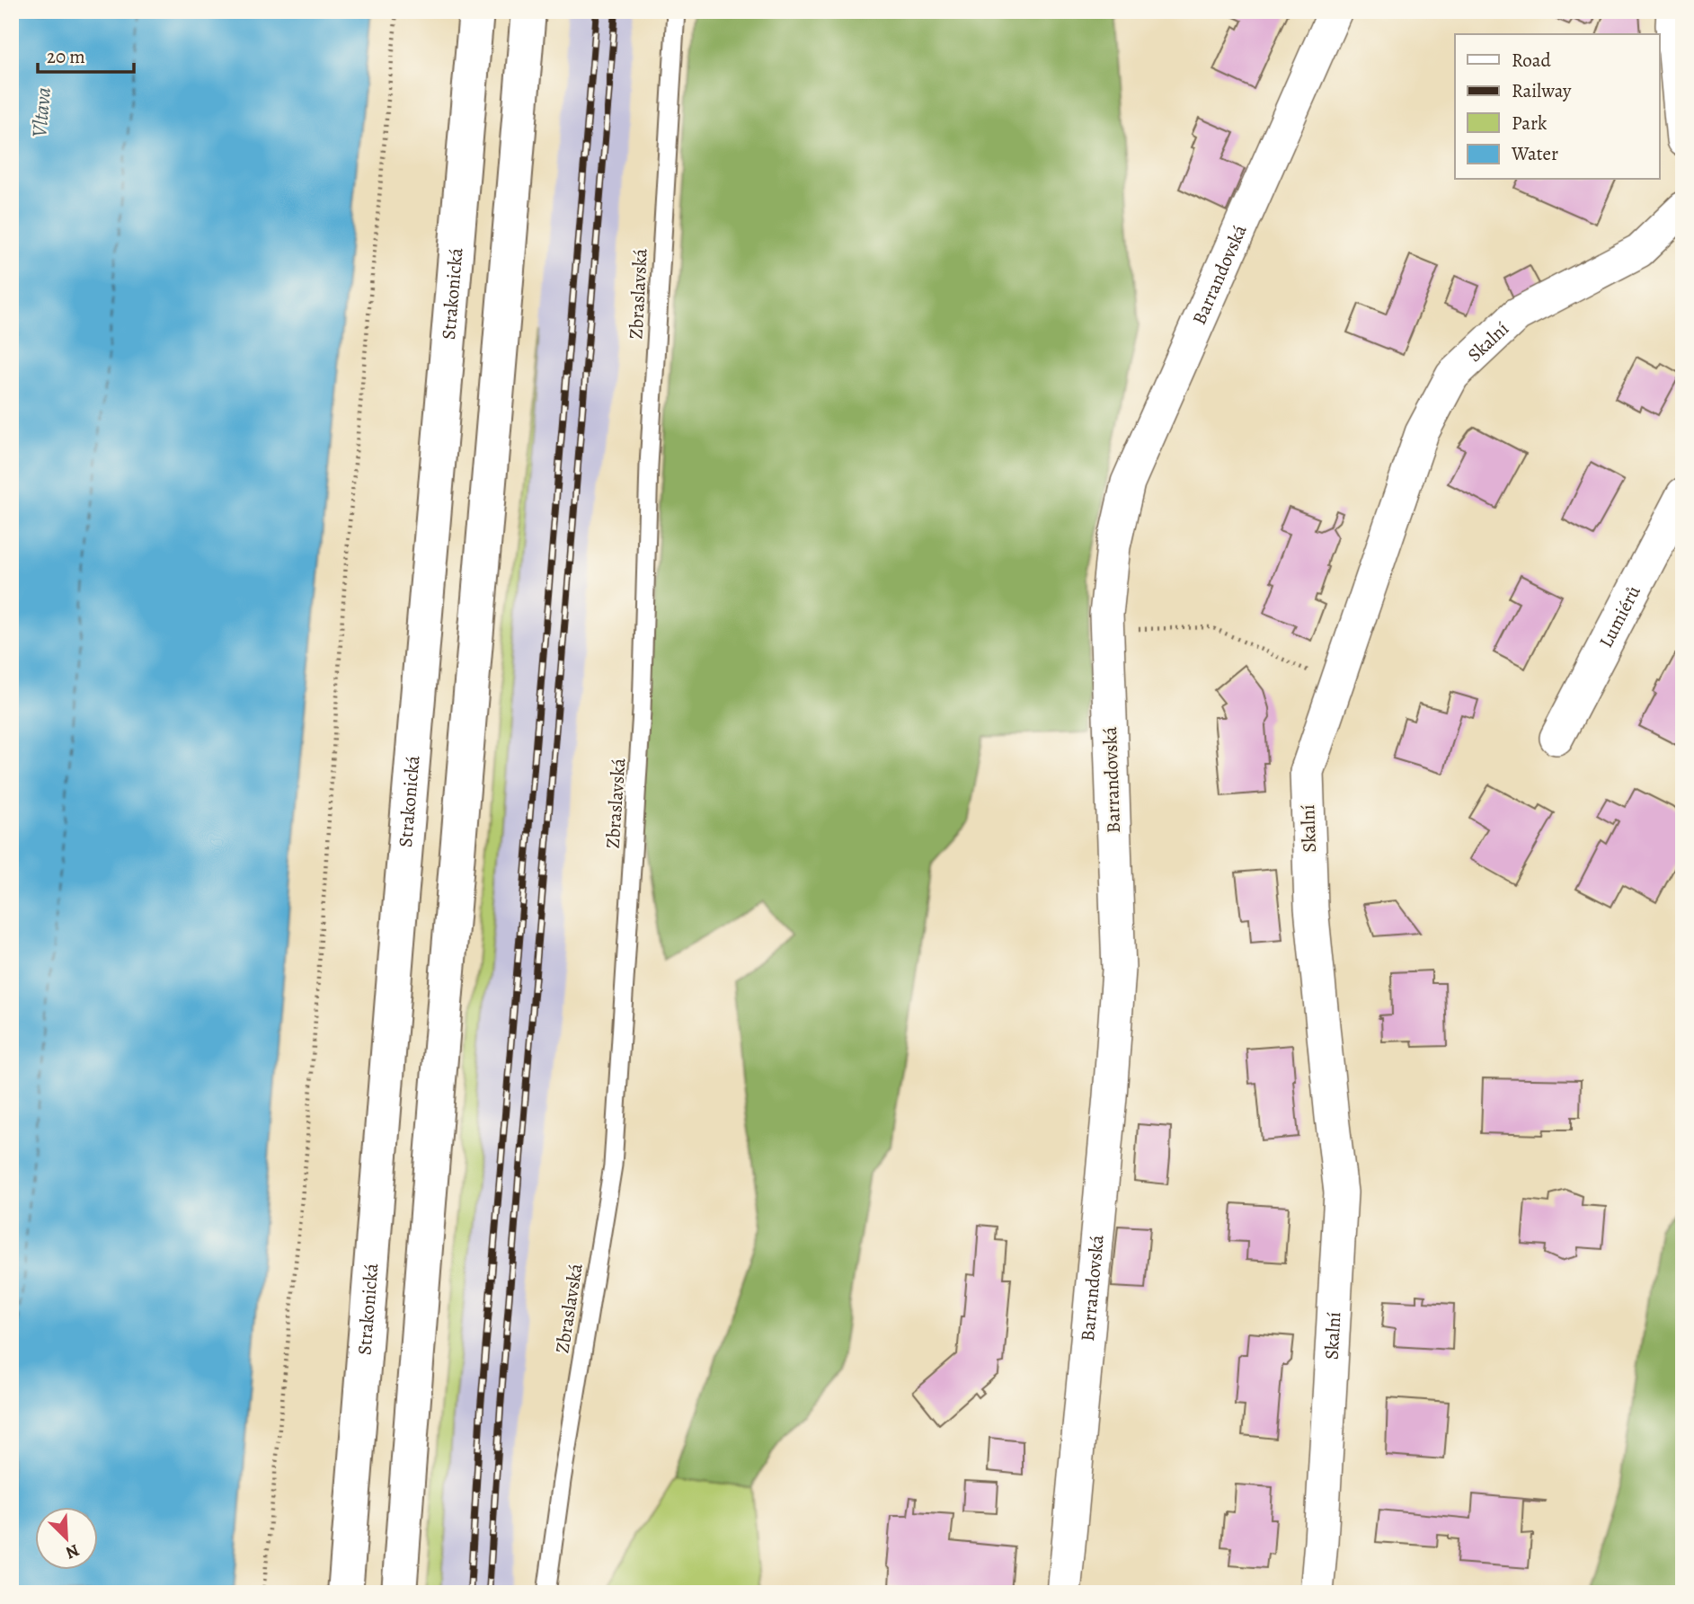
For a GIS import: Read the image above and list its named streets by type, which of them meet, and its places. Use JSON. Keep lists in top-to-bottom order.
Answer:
{
  "streets": {
    "main road": ["Strakonická"],
    "street": ["Barrandovská", "Skalní", "Lumiérů"],
    "lane": ["Zbraslavská"]
  },
  "water": ["Vltava"],
  "legend": [
    "Road",
    "Railway",
    "Park",
    "Water"
  ],
  "scale_bar": "20 m",
  "north": "bottom right"
}
